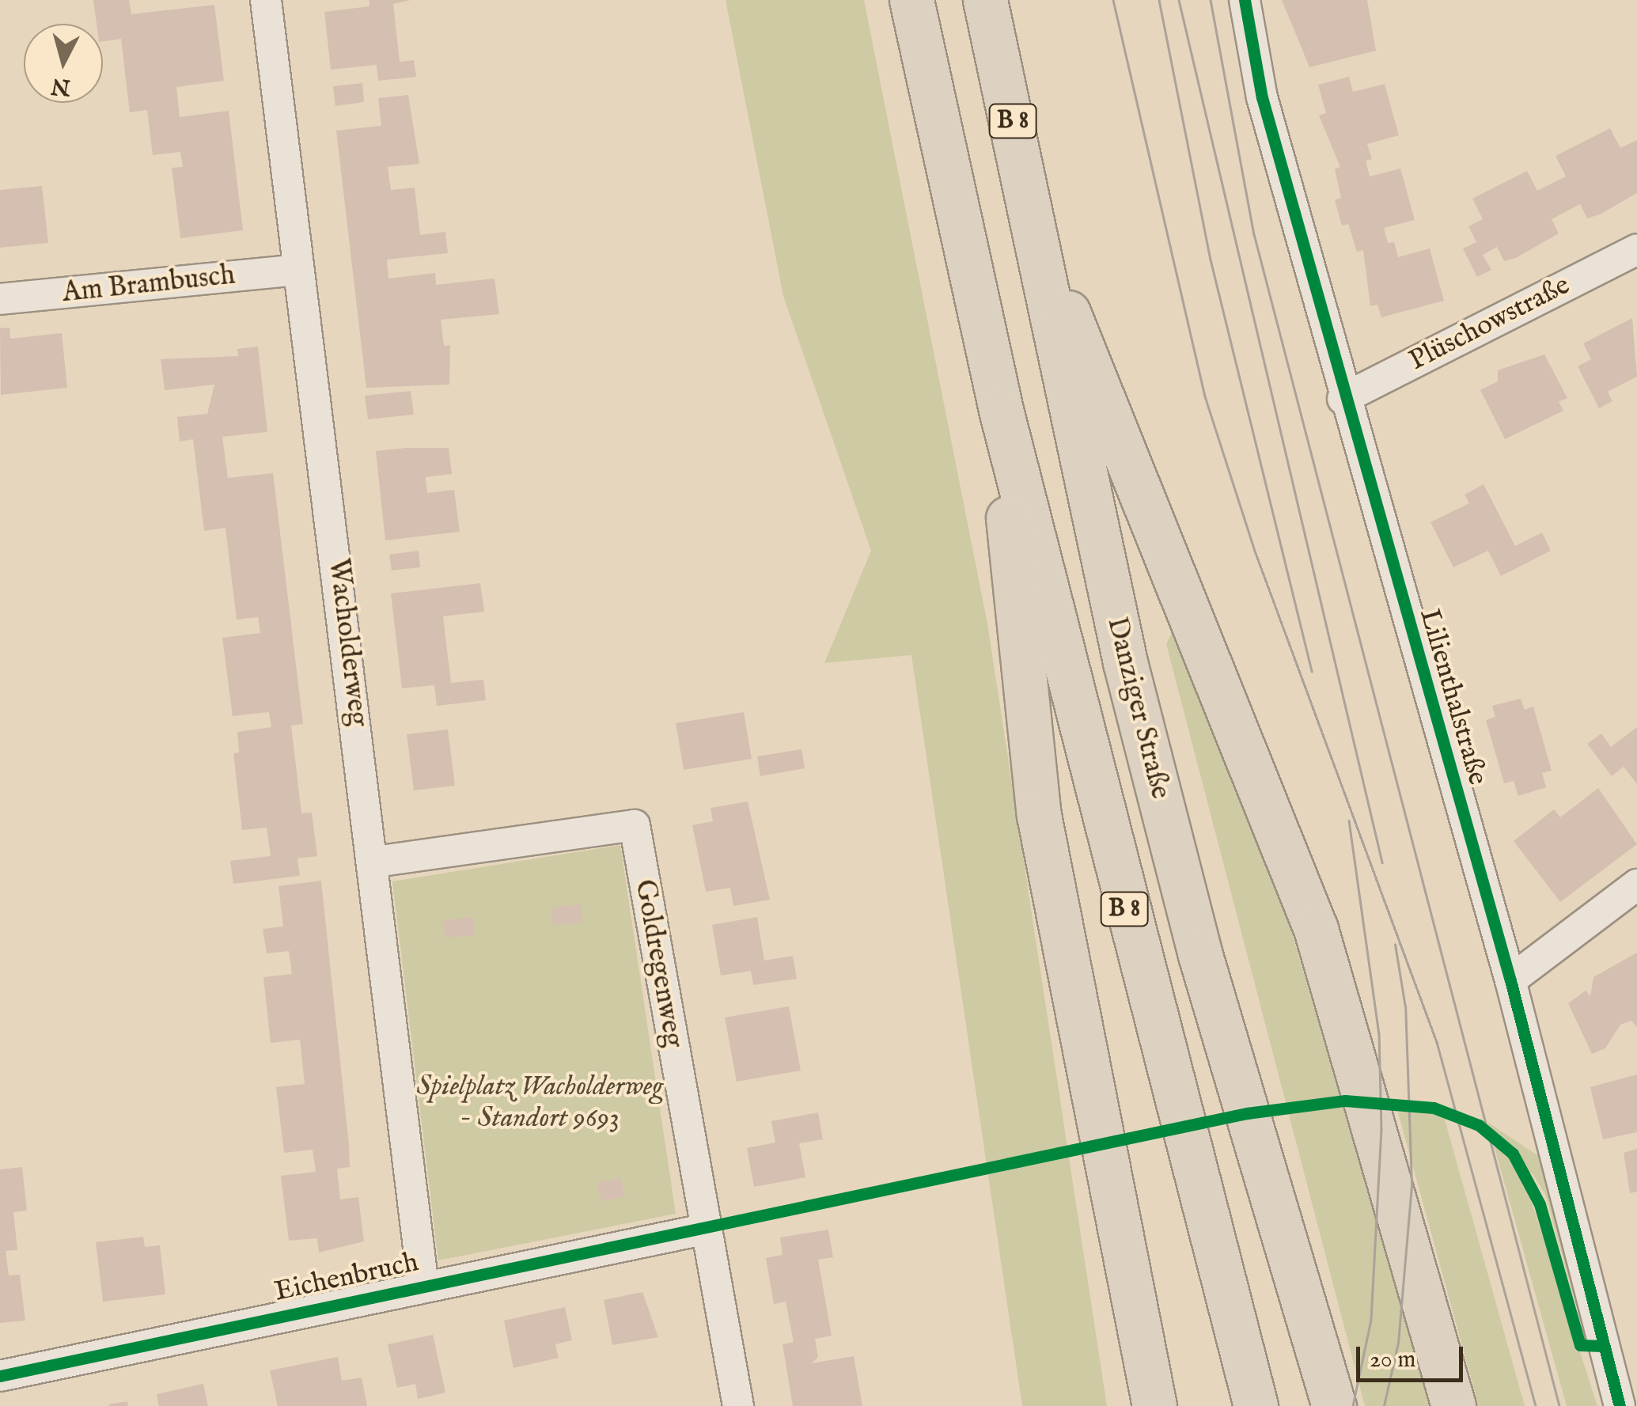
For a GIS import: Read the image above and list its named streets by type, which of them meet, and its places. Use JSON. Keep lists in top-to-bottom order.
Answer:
{
  "streets": {
    "highway": ["B 8", "Danziger Straße"],
    "street": [
      "Am Brambusch",
      "Plüschowstraße",
      "Wacholderweg",
      "Lilienthalstraße",
      "Goldregenweg",
      "Eichenbruch"
    ]
  },
  "crossings": [
    ["Am Brambusch", "Wacholderweg"],
    ["Plüschowstraße", "Lilienthalstraße"],
    ["Wacholderweg", "Goldregenweg"],
    ["Wacholderweg", "Eichenbruch"],
    ["Goldregenweg", "Eichenbruch"]
  ],
  "parks": ["Spielplatz Wacholderweg - Standort 9693"],
  "scale_bar": "20 m",
  "north": "bottom"
}
